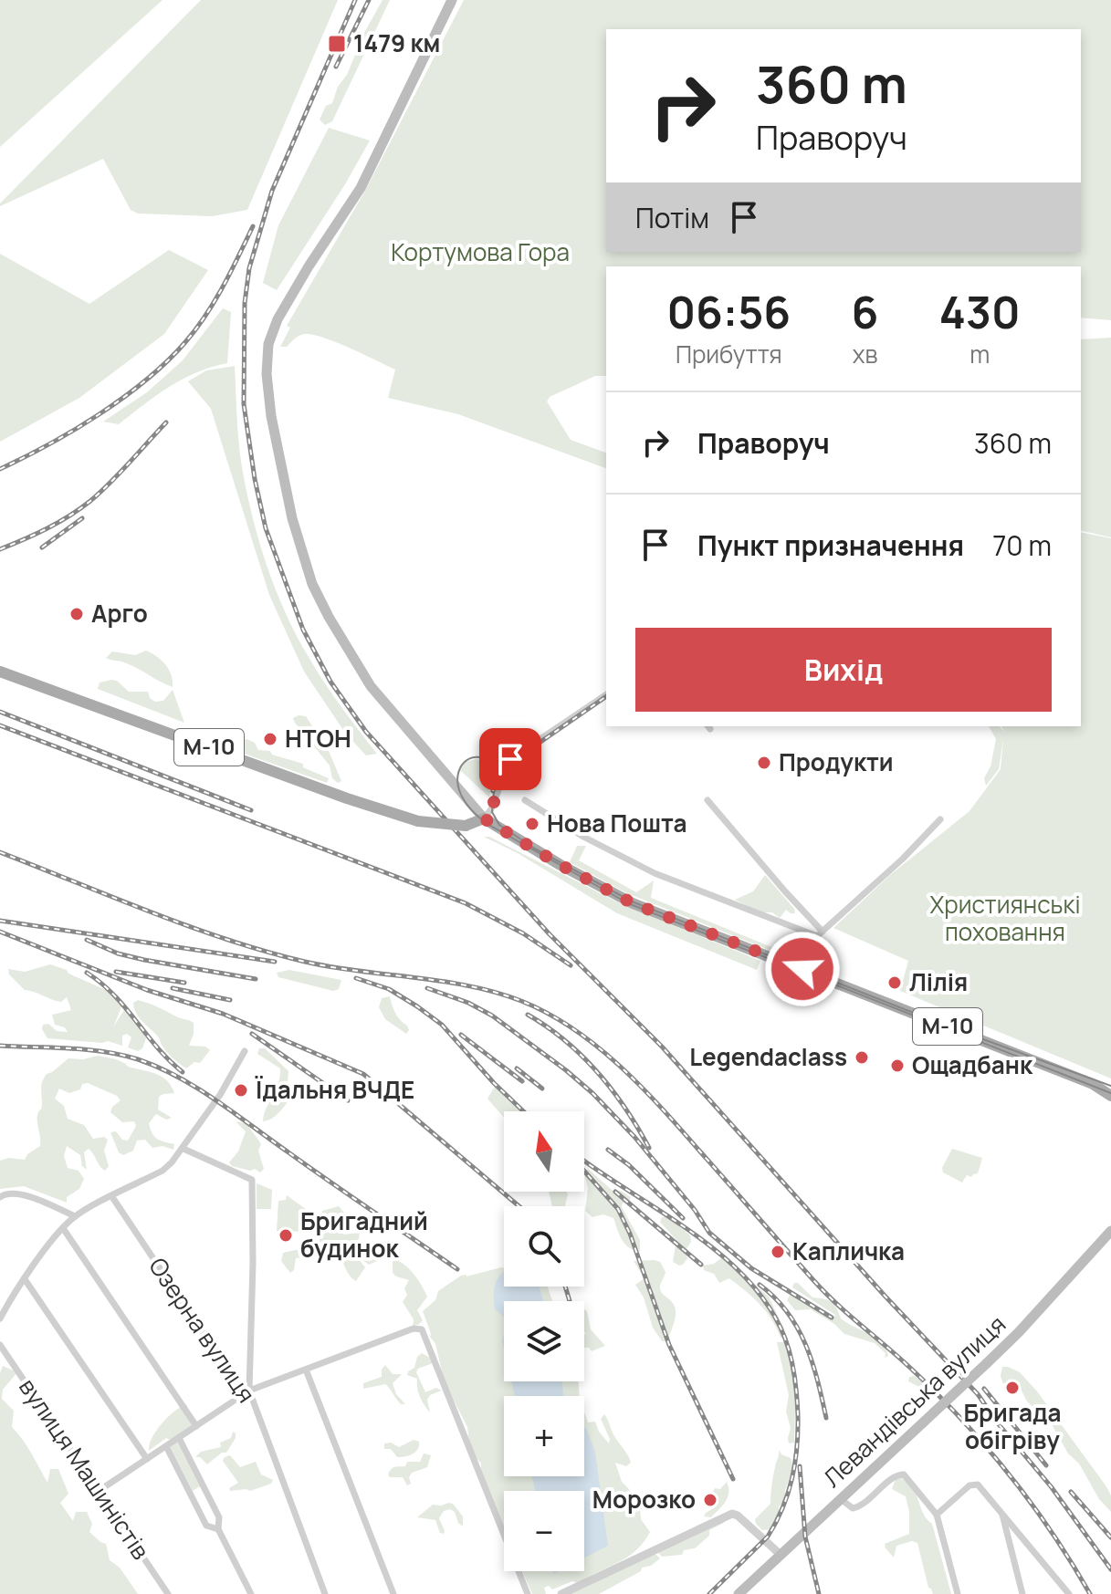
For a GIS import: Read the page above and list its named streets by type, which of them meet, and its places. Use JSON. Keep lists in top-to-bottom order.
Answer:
{
  "streets": {
    "main road": ["М-10", "Левандівська вулиця"],
    "street": ["Озерна вулиця", "вулиця Машиністів"]
  },
  "parks": ["Кортумова Гора", "Християнські поховання"],
  "places": {
    "transit": ["1479 км"],
    "other": [
      "Арго",
      "НТОН",
      "Продукти",
      "Нова Пошта",
      "Лілія",
      "Legendaclass",
      "Ощадбанк",
      "Їдальня ВЧДЕ",
      "Бригадний будинок",
      "Капличка",
      "Бригада обігріву",
      "Морозко"
    ]
  },
  "north": "top",
  "page": {
    "turn": ["360 m", "Праворуч"],
    "then": "Потім",
    "eta": [
      "06:56",
      "Прибуття",
      "6",
      "хв",
      "430",
      "m"
    ],
    "list": [
      {
        "name": "Праворуч",
        "value": "360 m"
      },
      {
        "name": "Пункт призначення",
        "value": "70 m"
      }
    ],
    "buttons": "Вихід",
    "map_buttons": ["+", "−"]
  }
}
